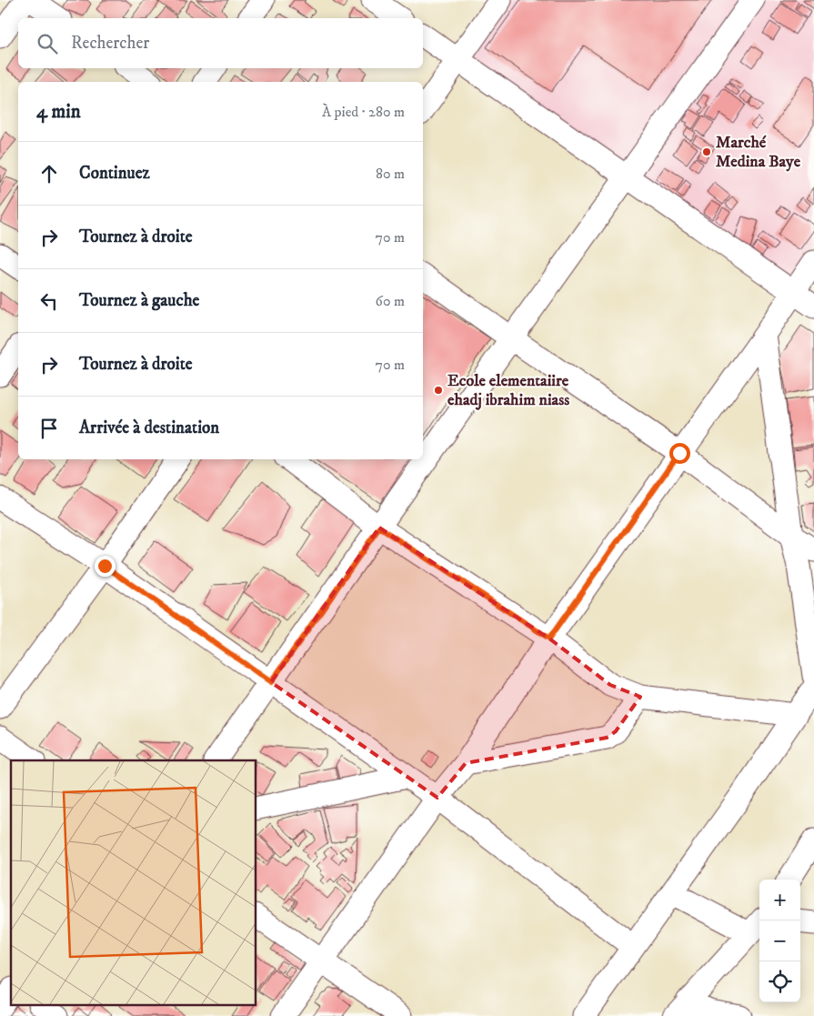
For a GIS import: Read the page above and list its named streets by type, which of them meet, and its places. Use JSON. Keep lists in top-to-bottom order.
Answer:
{
  "places": ["Marché Medina Baye", "Ecole elementaiire ehadj ibrahim niass"],
  "page": {
    "search": "Rechercher",
    "heading": ["4 min", "À pied · 280 m"],
    "list": [
      ["Continuez", "80 m"],
      ["Tournez à droite", "70 m"],
      ["Tournez à gauche", "60 m"],
      ["Tournez à droite", "70 m"],
      "Arrivée à destination"
    ],
    "map_buttons": ["+", "−"]
  }
}
